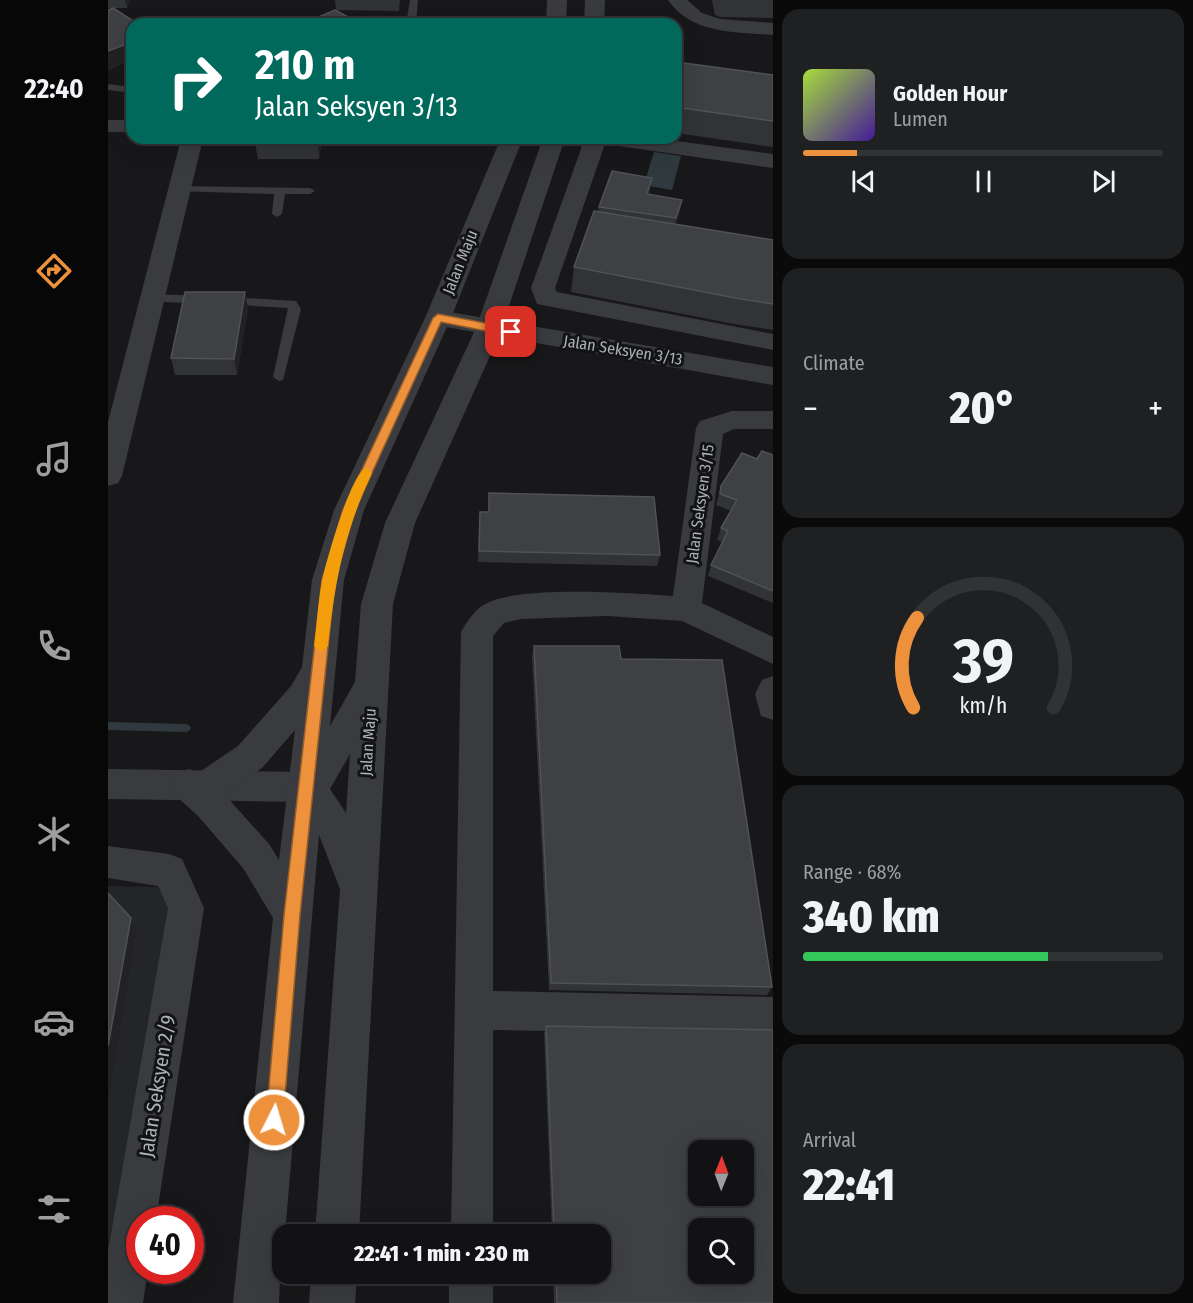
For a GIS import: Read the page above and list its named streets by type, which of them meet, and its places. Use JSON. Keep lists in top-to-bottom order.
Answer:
{
  "streets": {
    "street": [
      "Jalan Maju",
      "Jalan Seksyen 3/13",
      "Jalan Seksyen 3/15",
      "Jalan Seksyen 2/9"
    ]
  },
  "north": "top",
  "page": {
    "tabs": "22:40",
    "turn": ["210 m", "Jalan Seksyen 3/13"],
    "song": ["Golden Hour", "Lumen"],
    "tile": [
      "Climate",
      ["Range · 68%", "340 km"],
      ["Arrival", "22:41"]
    ],
    "heat": ["−", "20°", "+"],
    "limit": "40",
    "trip": "22:41 · 1 min · 230 m",
    "gauge": ["39", "km/h"]
  }
}
